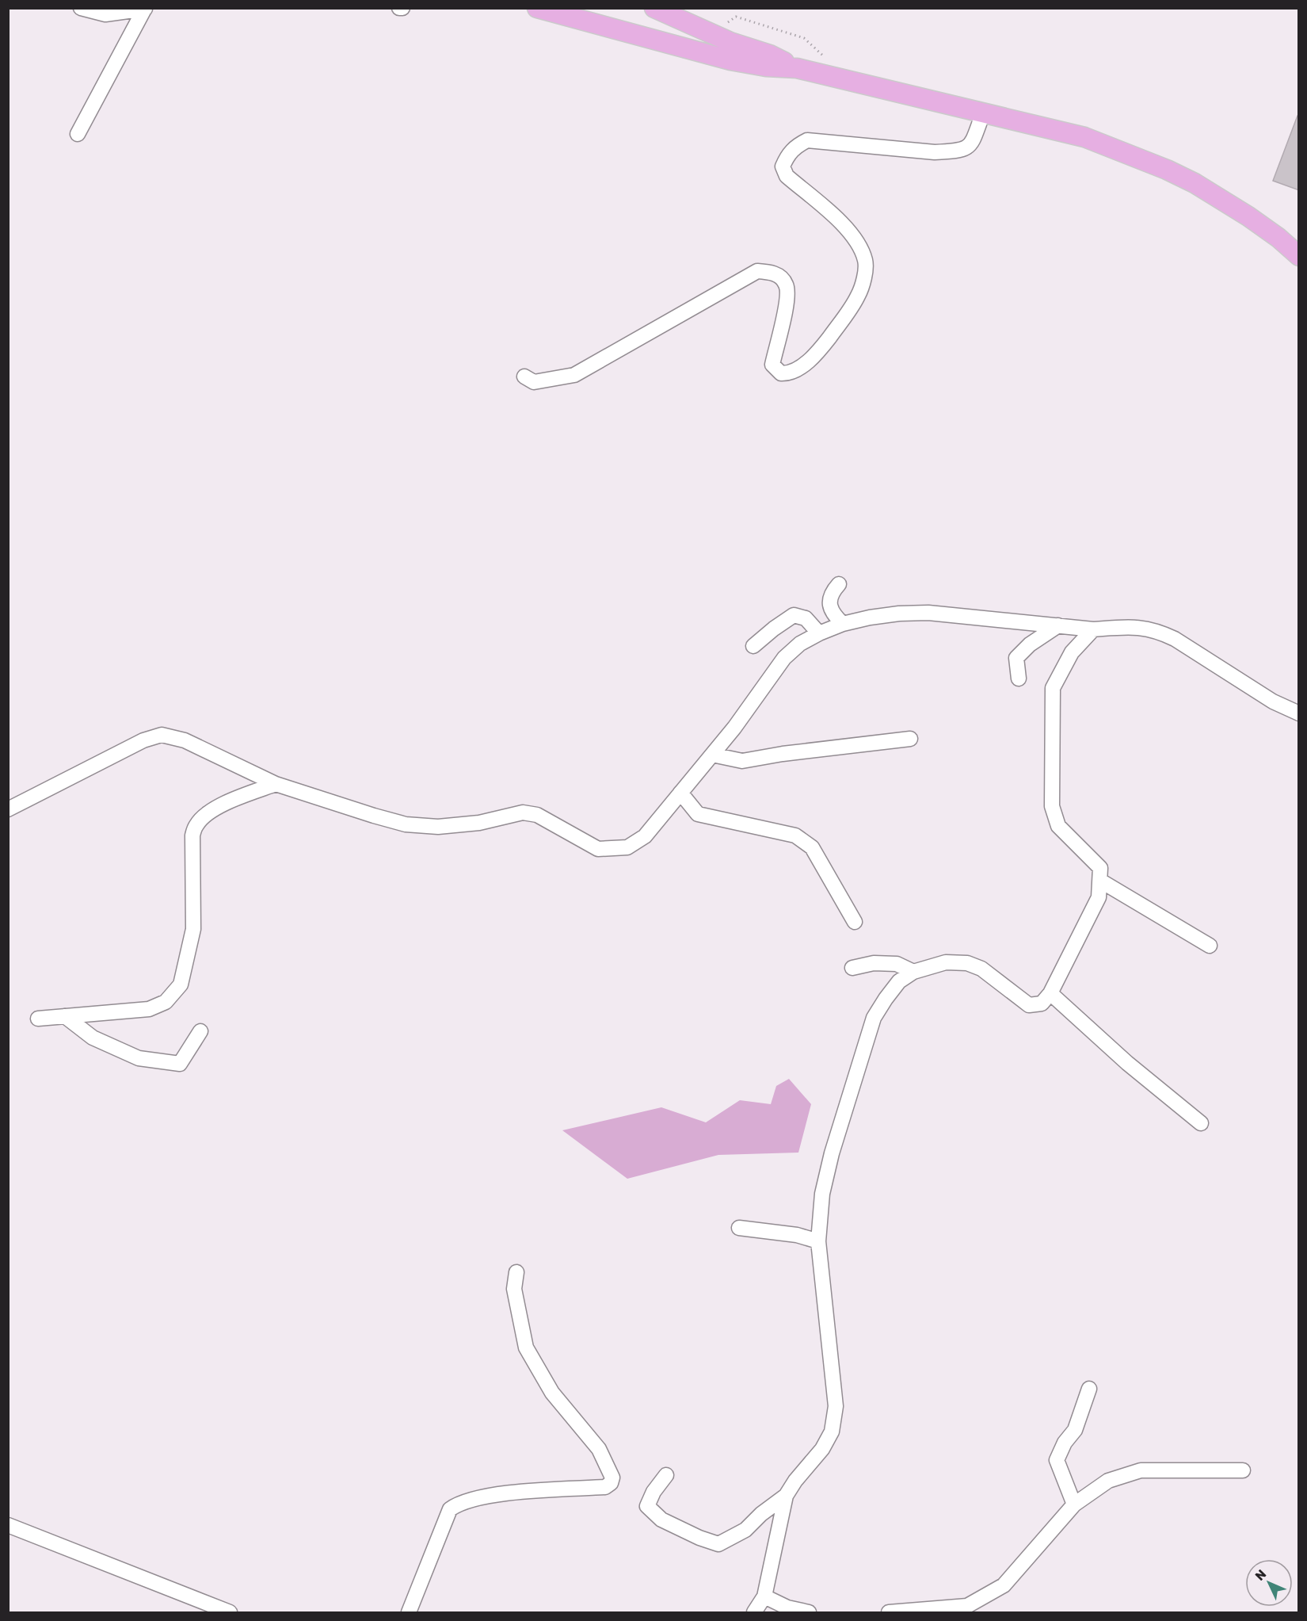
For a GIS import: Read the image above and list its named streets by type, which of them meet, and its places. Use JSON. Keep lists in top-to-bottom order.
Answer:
{
  "north": "top left"
}
